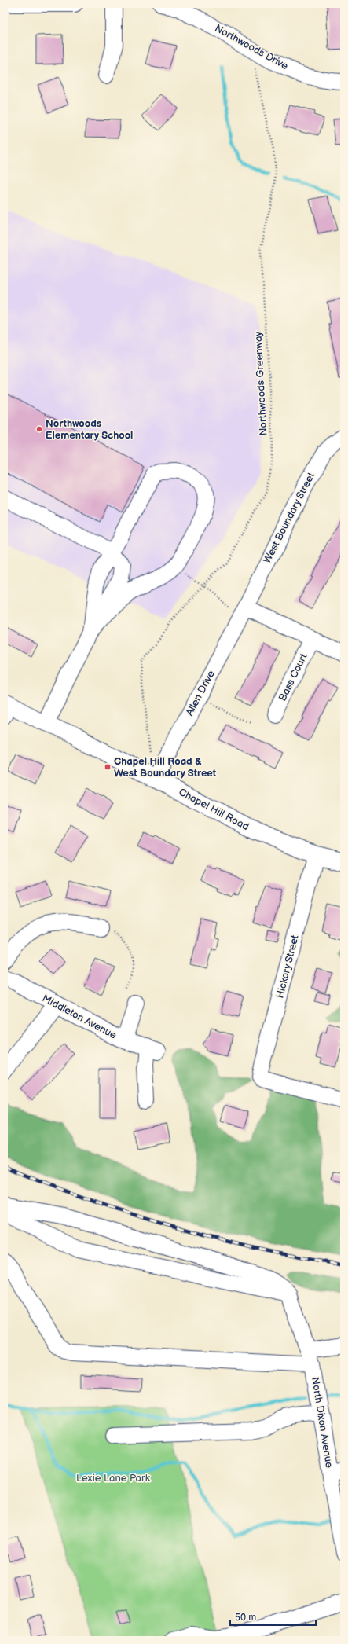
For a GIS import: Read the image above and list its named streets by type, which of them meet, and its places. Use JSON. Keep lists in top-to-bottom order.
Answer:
{
  "streets": {
    "main road": ["Chapel Hill Road"],
    "street": [
      "Northwoods Drive",
      "West Boundary Street",
      "Bass Court",
      "Allen Drive",
      "Hickory Street",
      "Middleton Avenue",
      "North Dixon Avenue"
    ],
    "path": ["Northwoods Greenway"]
  },
  "crossings": [
    ["West Boundary Street", "Allen Drive"],
    ["Allen Drive", "Chapel Hill Road"],
    ["Chapel Hill Road", "Hickory Street"]
  ],
  "parks": ["Lexie Lane Park"],
  "places": {
    "other": ["Northwoods Elementary School"],
    "transit": ["Chapel Hill Road & West Boundary Street"]
  },
  "scale_bar": "50 m"
}
